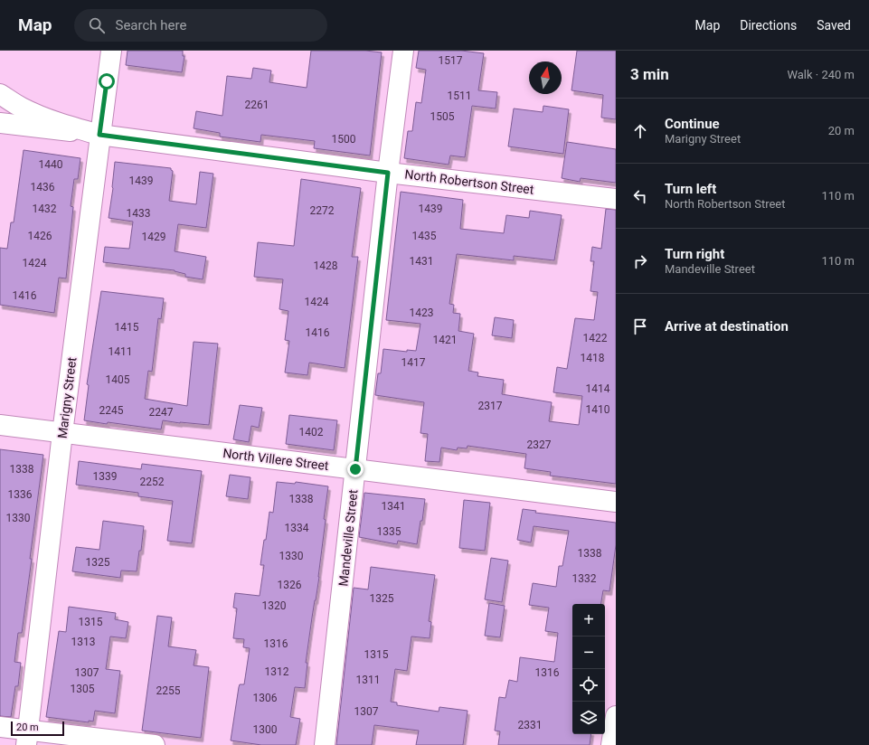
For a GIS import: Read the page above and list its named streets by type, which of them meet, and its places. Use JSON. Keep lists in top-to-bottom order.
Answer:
{
  "streets": {
    "street": [
      "North Robertson Street",
      "Marigny Street",
      "North Villere Street",
      "Mandeville Street"
    ]
  },
  "crossings": [
    ["North Robertson Street", "Marigny Street"],
    ["North Robertson Street", "Mandeville Street"],
    ["Marigny Street", "North Villere Street"],
    ["North Villere Street", "Mandeville Street"]
  ],
  "house_numbers": [
    "1517",
    "1511",
    "2261",
    "1505",
    "1500",
    "1440",
    "1439",
    "1436",
    "1432",
    "1439",
    "2272",
    "1433",
    "1426",
    "1435",
    "1429",
    "1431",
    "1424",
    "1428",
    "1416",
    "1424",
    "1423",
    "1415",
    "1416",
    "1422",
    "1421",
    "1411",
    "1418",
    "1417",
    "1405",
    "1414",
    "2317",
    "1410",
    "2245",
    "2247",
    "1402",
    "2327",
    "1338",
    "1339",
    "2252",
    "1336",
    "1338",
    "1341",
    "1330",
    "1334",
    "1335",
    "1338",
    "1330",
    "1325",
    "1332",
    "1326",
    "1325",
    "1320",
    "1315",
    "1313",
    "1316",
    "1315",
    "1312",
    "1307",
    "1316",
    "1311",
    "1305",
    "2255",
    "1306",
    "1307",
    "2331",
    "1300"
  ],
  "scale_bar": "20 m",
  "north": "top",
  "page": {
    "header": "Map",
    "search": "Search here",
    "nav": ["Map", "Directions", "Saved"],
    "heading": ["3 min", "Walk · 240 m"],
    "list": [
      ["Continue", "Marigny Street", "20 m"],
      ["Turn left", "North Robertson Street", "110 m"],
      ["Turn right", "Mandeville Street", "110 m"],
      "Arrive at destination"
    ],
    "map_buttons": ["+", "−"],
    "scale": "20 m"
  }
}
